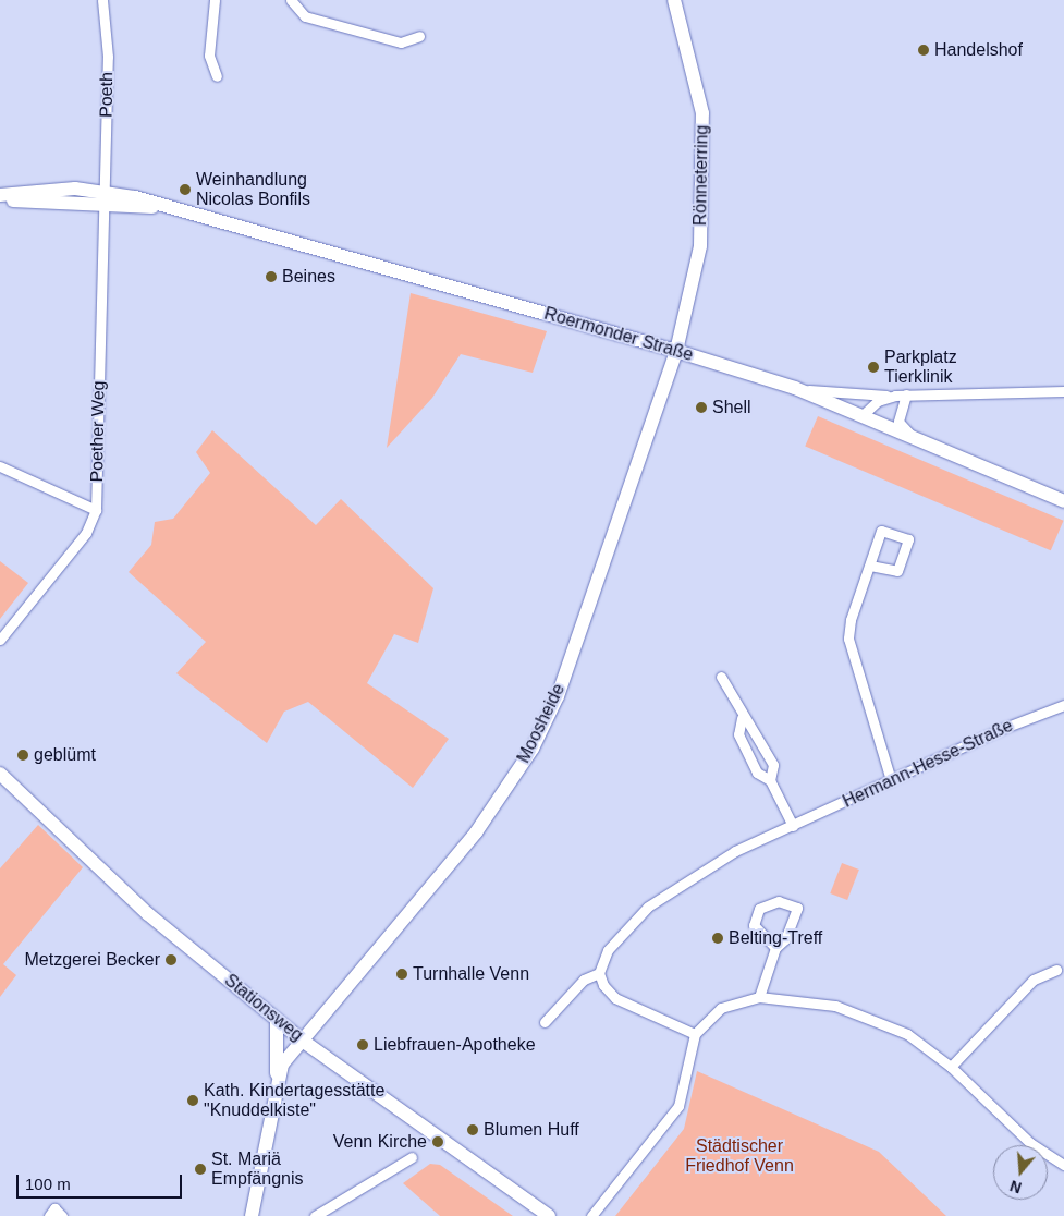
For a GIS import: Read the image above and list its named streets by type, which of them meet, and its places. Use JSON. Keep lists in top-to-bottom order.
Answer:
{
  "streets": {
    "street": [
      "Poeth",
      "Rönneterring",
      "Roermonder Straße",
      "Poether Weg",
      "Moosheide",
      "Hermann-Hesse-Straße",
      "Stationsweg"
    ]
  },
  "crossings": [
    ["Poeth", "Roermonder Straße"],
    ["Poeth", "Poether Weg"],
    ["Rönneterring", "Roermonder Straße"],
    ["Rönneterring", "Moosheide"],
    ["Roermonder Straße", "Poether Weg"],
    ["Roermonder Straße", "Moosheide"],
    ["Moosheide", "Stationsweg"]
  ],
  "parks": ["Städtischer Friedhof Venn"],
  "places": [
    "Handelshof",
    "Weinhandlung Nicolas Bonfils",
    "Beines",
    "Parkplatz Tierklinik",
    "Shell",
    "geblümt",
    "Belting-Treff",
    "Metzgerei Becker",
    "Turnhalle Venn",
    "Liebfrauen-Apotheke",
    "Kath. Kindertagesstätte \"Knuddelkiste\"",
    "Blumen Huff",
    "Venn Kirche",
    "St. Mariä Empfängnis"
  ],
  "scale_bar": "100 m",
  "north": "bottom"
}
